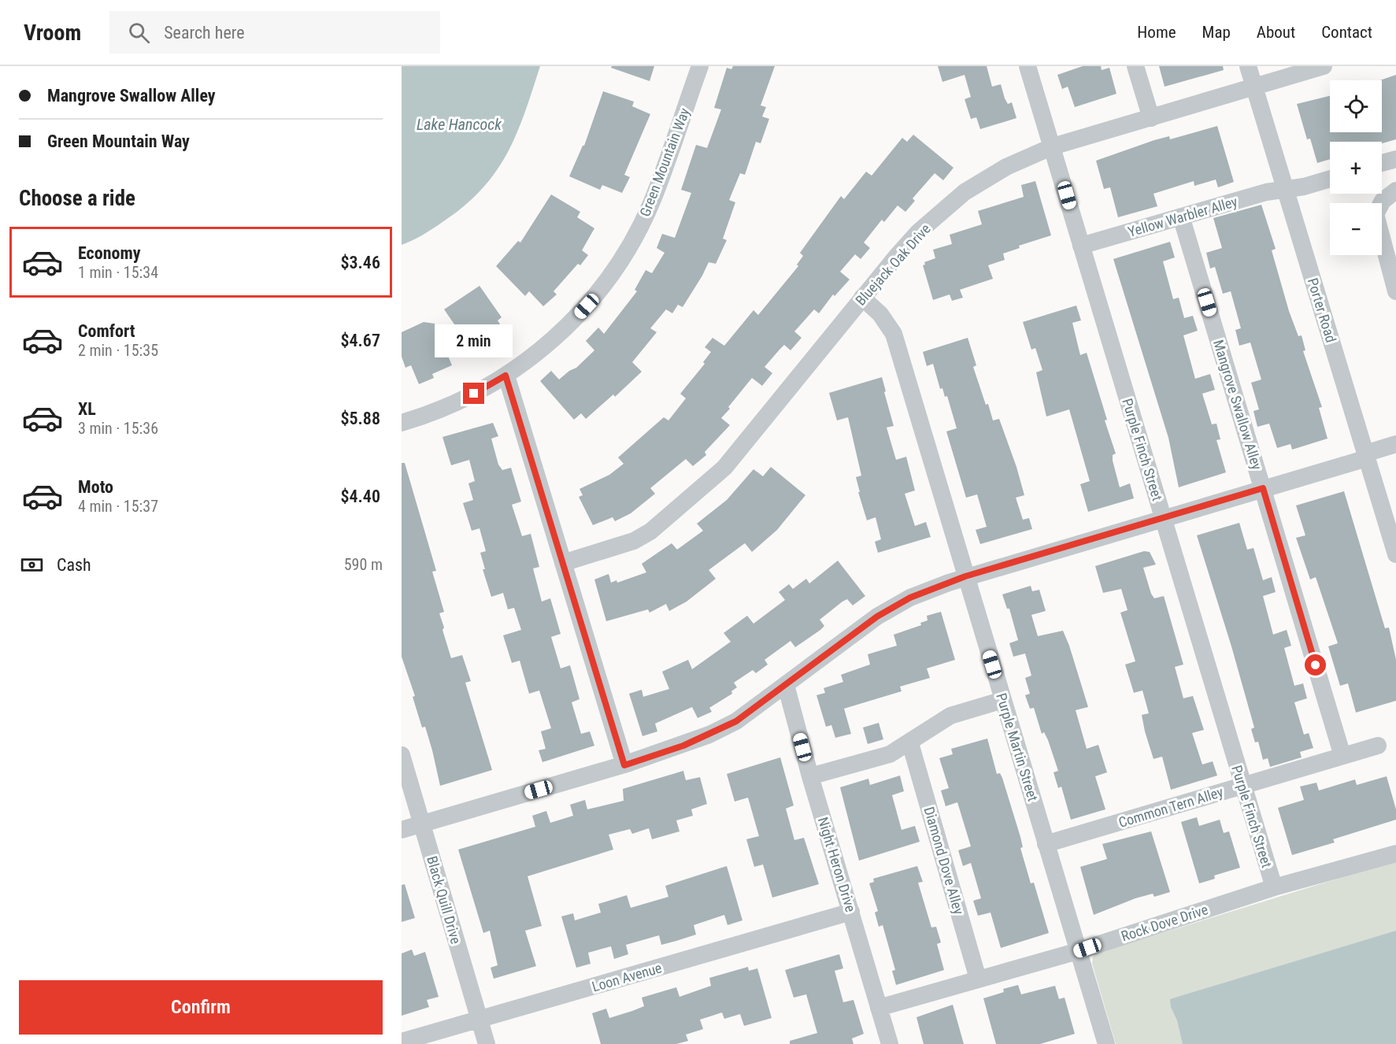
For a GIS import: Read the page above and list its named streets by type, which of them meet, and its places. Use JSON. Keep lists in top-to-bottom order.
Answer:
{
  "streets": {
    "street": [
      "Green Mountain Way",
      "Yellow Warbler Alley",
      "Bluejack Oak Drive",
      "Porter Road",
      "Mangrove Swallow Alley",
      "Purple Finch Street",
      "Purple Martin Street",
      "Common Tern Alley",
      "Diamond Dove Alley",
      "Night Heron Drive",
      "Black Quill Drive",
      "Rock Dove Drive",
      "Loon Avenue"
    ]
  },
  "crossings": [
    ["Yellow Warbler Alley", "Porter Road"],
    ["Yellow Warbler Alley", "Mangrove Swallow Alley"],
    ["Yellow Warbler Alley", "Purple Finch Street"],
    ["Bluejack Oak Drive", "Porter Road"],
    ["Bluejack Oak Drive", "Purple Finch Street"],
    ["Bluejack Oak Drive", "Purple Martin Street"],
    ["Mangrove Swallow Alley", "Common Tern Alley"],
    ["Purple Finch Street", "Common Tern Alley"],
    ["Purple Finch Street", "Rock Dove Drive"],
    ["Purple Martin Street", "Common Tern Alley"],
    ["Purple Martin Street", "Rock Dove Drive"],
    ["Diamond Dove Alley", "Rock Dove Drive"],
    ["Night Heron Drive", "Rock Dove Drive"],
    ["Night Heron Drive", "Loon Avenue"],
    ["Black Quill Drive", "Loon Avenue"]
  ],
  "water": ["Lake Hancock"],
  "page": {
    "header": "Vroom",
    "search": "Search here",
    "nav": [
      "Home",
      "Map",
      "About",
      "Contact"
    ],
    "banner": ["Mangrove Swallow Alley", "Green Mountain Way"],
    "map_buttons": ["+", "−"],
    "heading": "Choose a ride",
    "list": [
      {
        "name": "Economy",
        "note": "1 min · 15:34",
        "value": "$3.46"
      },
      {
        "name": "Comfort",
        "note": "2 min · 15:35",
        "value": "$4.67"
      },
      {
        "name": "XL",
        "note": "3 min · 15:36",
        "value": "$5.88"
      },
      {
        "name": "Moto",
        "note": "4 min · 15:37",
        "value": "$4.40"
      }
    ],
    "bubble": "2 min",
    "pay": ["Cash", "590 m"],
    "buttons": "Confirm"
  }
}
